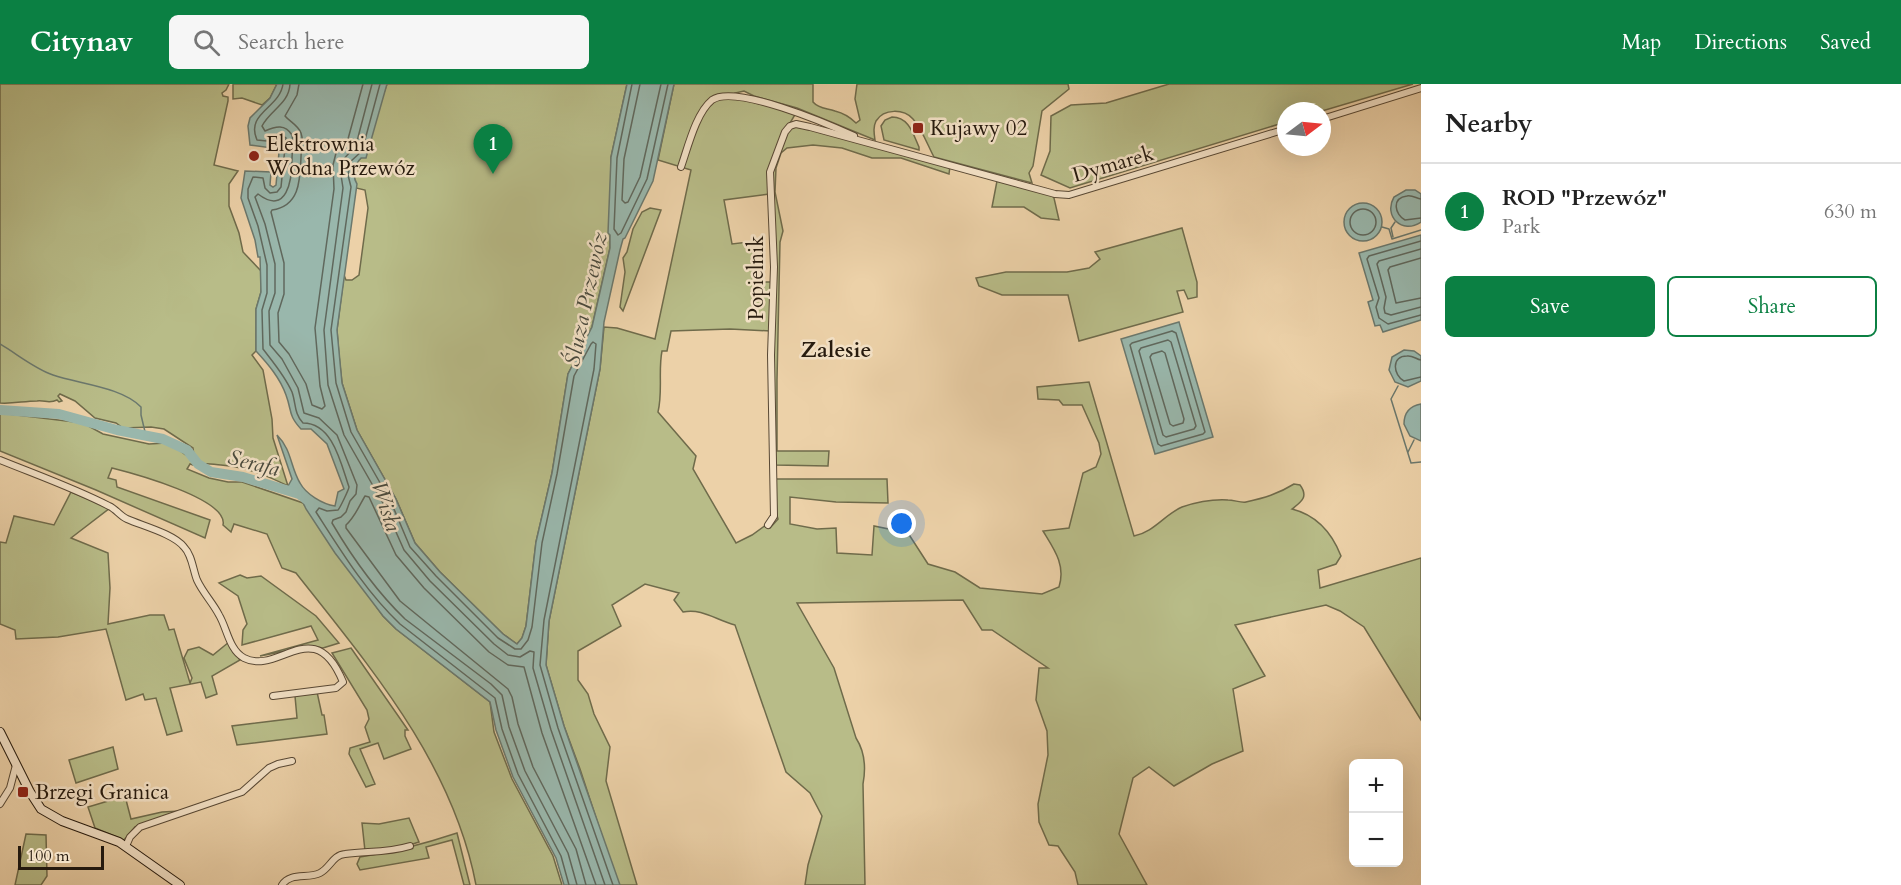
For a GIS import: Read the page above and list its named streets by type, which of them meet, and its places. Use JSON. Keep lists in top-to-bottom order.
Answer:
{
  "streets": {
    "street": ["Dymarek", "Popielnik"]
  },
  "crossings": [
    ["Dymarek", "Popielnik"]
  ],
  "districts": ["Zalesie"],
  "water": ["Śluza Przewóz", "Serafa", "Wisła"],
  "places": {
    "transit": ["Kujawy 02", "Brzegi Granica"],
    "other": ["Elektrownia Wodna Przewóz"]
  },
  "scale_bar": "100 m",
  "north": "right",
  "page": {
    "header": "Citynav",
    "search": "Search here",
    "nav": ["Map", "Directions", "Saved"],
    "heading": "Nearby",
    "pins": "1",
    "list": [
      {
        "mark": "1",
        "name": "ROD \"Przewóz\"",
        "note": "Park",
        "value": "630 m"
      }
    ],
    "buttons": ["Save", "Share"],
    "map_buttons": ["+", "−"],
    "scale": "100 m"
  }
}
